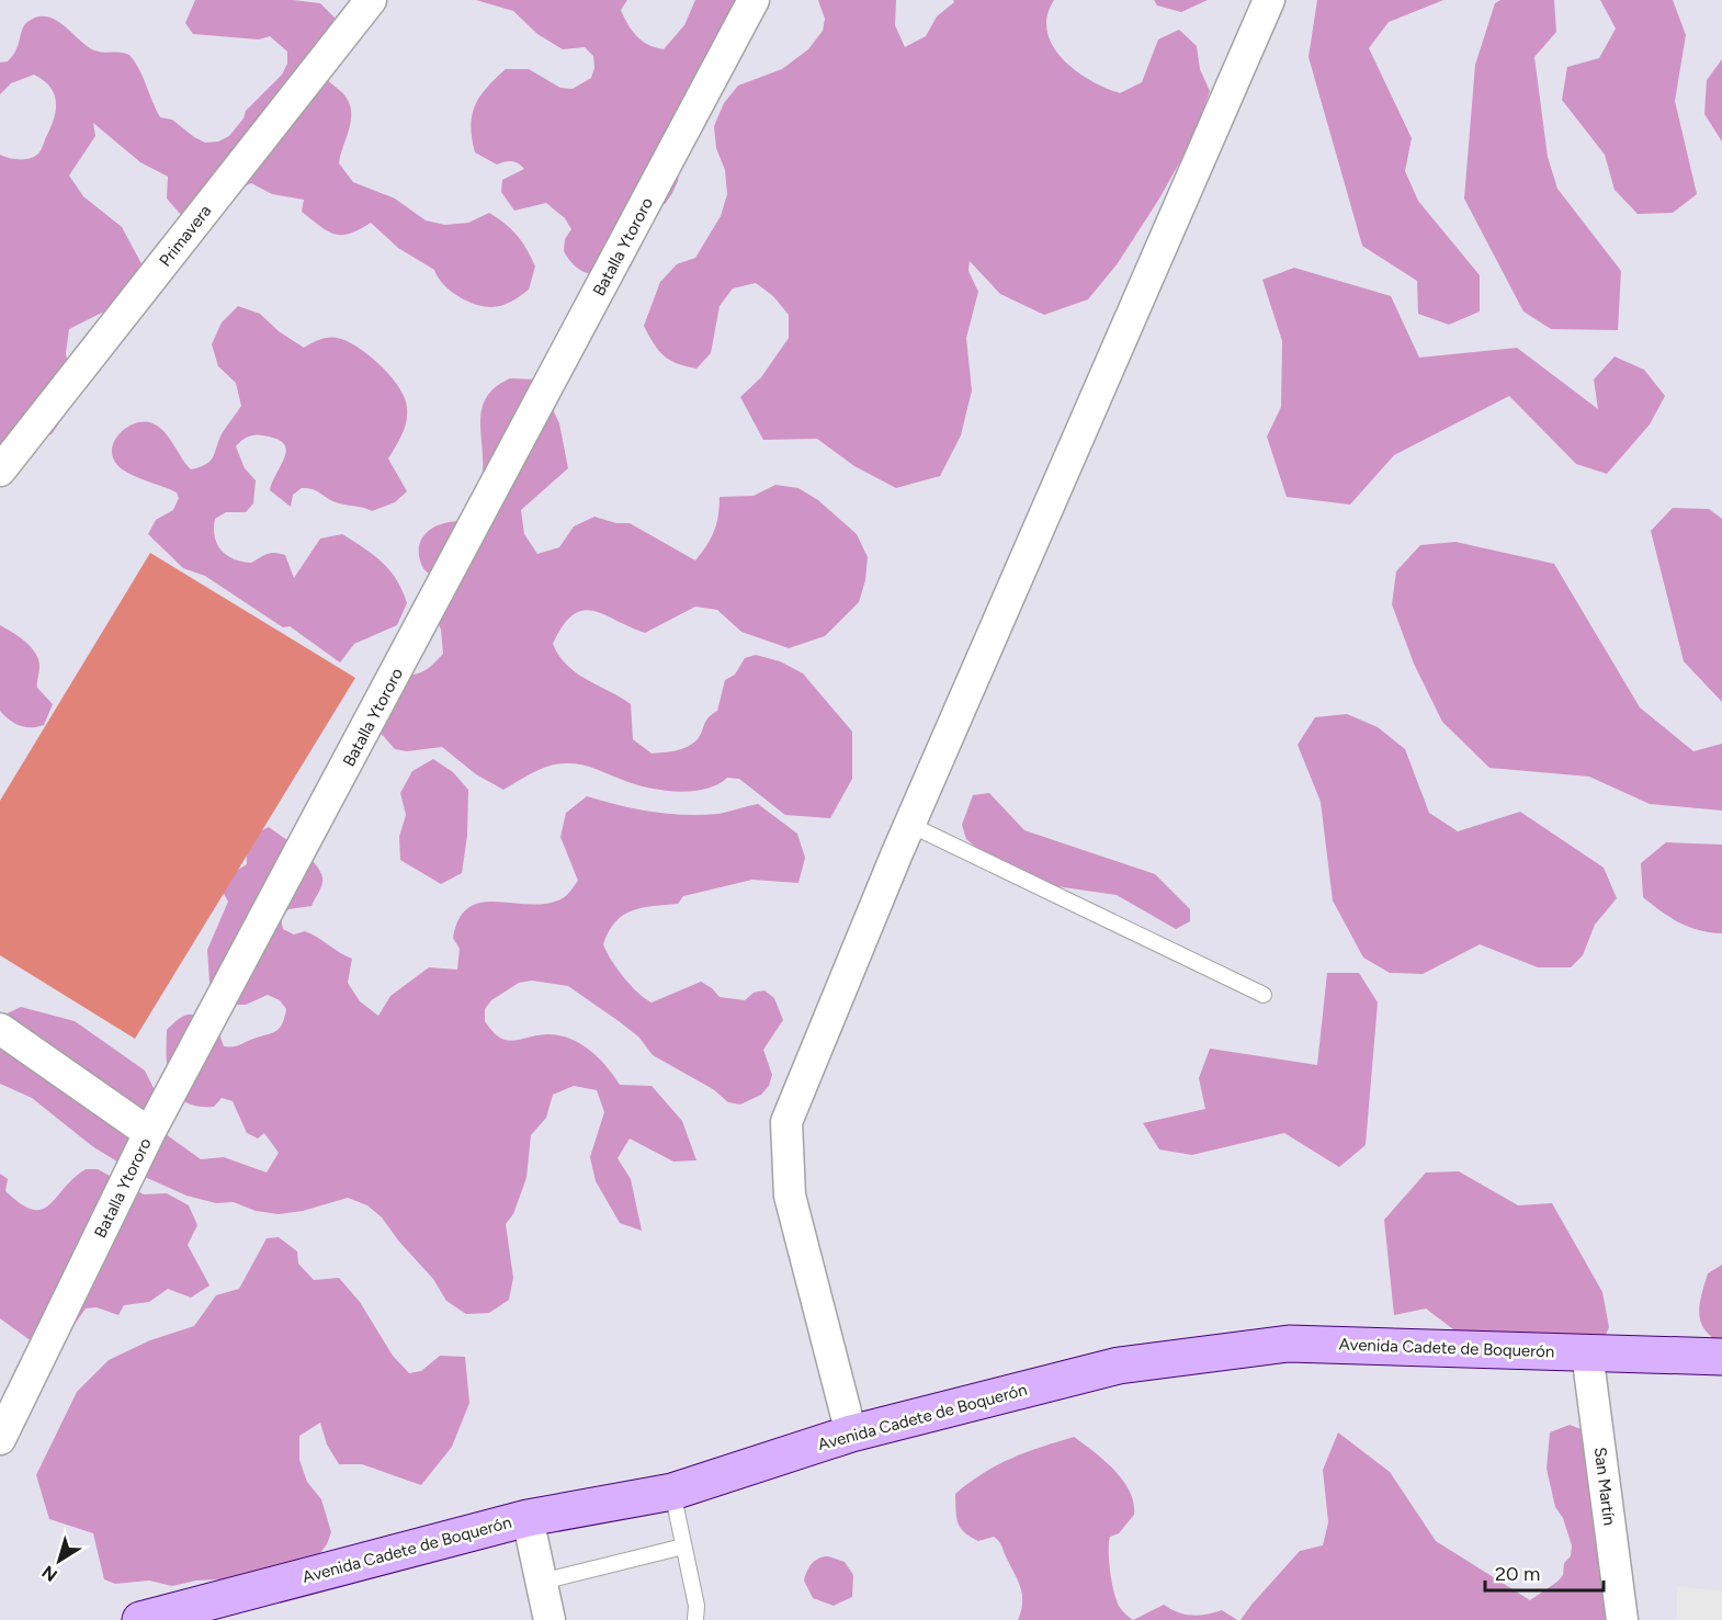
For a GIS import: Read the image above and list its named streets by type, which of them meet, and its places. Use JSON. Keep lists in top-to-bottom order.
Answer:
{
  "streets": {
    "main road": ["Avenida Cadete de Boquerón"],
    "street": ["Primavera", "Batalla Ytororo", "San Martín"]
  },
  "crossings": [
    ["Avenida Cadete de Boquerón", "San Martín"]
  ],
  "scale_bar": "20 m",
  "north": "bottom left"
}
